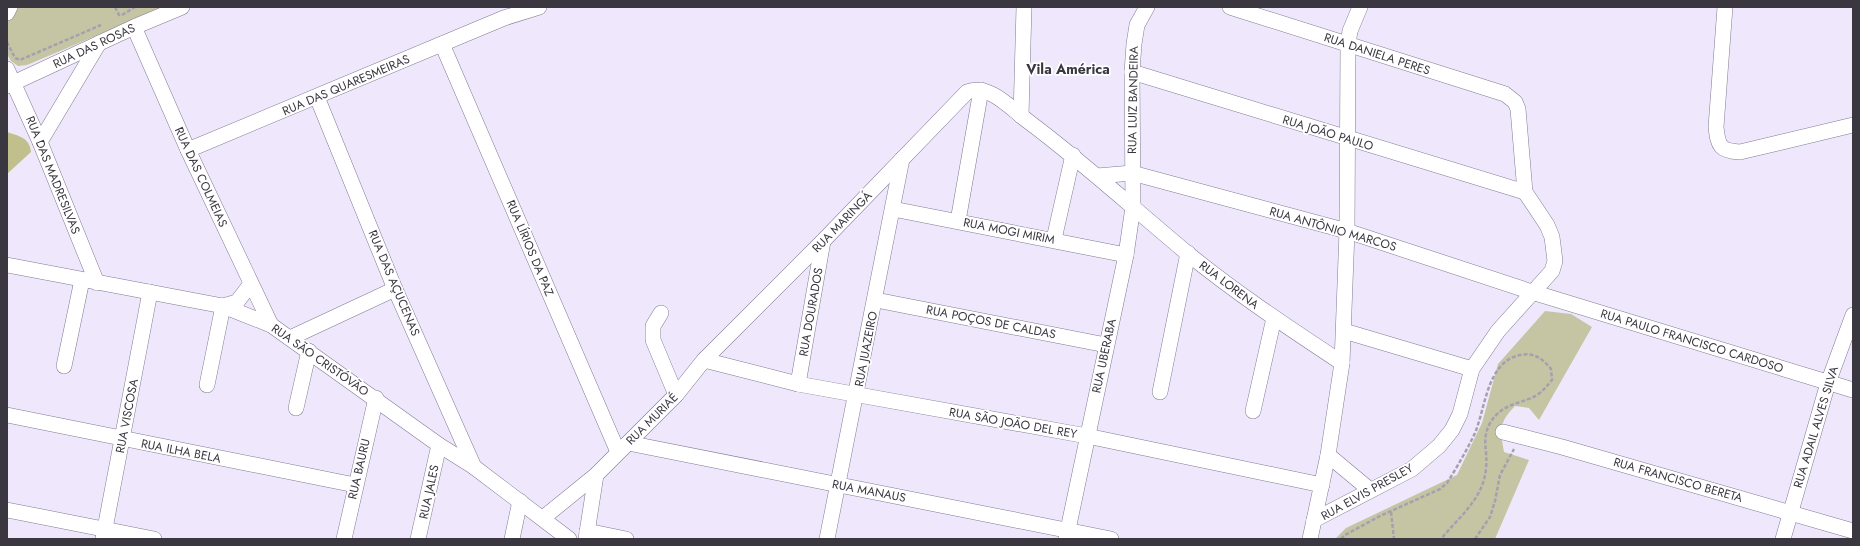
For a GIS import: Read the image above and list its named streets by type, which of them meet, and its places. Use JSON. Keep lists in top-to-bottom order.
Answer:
{
  "streets": {
    "street": [
      "RUA DAS ROSAS",
      "RUA DANIELA PERES",
      "RUA DAS QUARESMEIRAS",
      "RUA LUIZ BANDEIRA",
      "RUA JOÃO PAULO",
      "RUA DAS MADRESILVAS",
      "RUA DAS COLMEIAS",
      "RUA MARINGÁ",
      "RUA ANTÔNIO MARCOS",
      "RUA MOGI MIRIM",
      "RUA LÍRIOS DA PAZ",
      "RUA DAS AÇUCENAS",
      "RUA LORENA",
      "RUA DOURADOS",
      "RUA POÇOS DE CALDAS",
      "RUA PAULO FRANCISCO CARDOSO",
      "RUA JUAZEIRO",
      "RUA UBERABA",
      "RUA SÃO CRISTÓVÃO",
      "RUA VISCOSA",
      "RUA MURIAÉ",
      "RUA SÃO JOÃO DEL REY",
      "RUA ADAIL ALVES SILVA",
      "RUA ILHA BELA",
      "RUA BAURU",
      "RUA FRANCISCO BERETA",
      "RUA MANAUS",
      "RUA JALES",
      "RUA ELVIS PRESLEY"
    ]
  },
  "crossings": [
    ["RUA DAS ROSAS", "RUA DAS MADRESILVAS"],
    ["RUA DAS ROSAS", "RUA DAS COLMEIAS"],
    ["RUA DANIELA PERES", "RUA ELVIS PRESLEY"],
    ["RUA DAS QUARESMEIRAS", "RUA DAS COLMEIAS"],
    ["RUA DAS QUARESMEIRAS", "RUA LÍRIOS DA PAZ"],
    ["RUA DAS QUARESMEIRAS", "RUA DAS AÇUCENAS"],
    ["RUA LUIZ BANDEIRA", "RUA JOÃO PAULO"],
    ["RUA LUIZ BANDEIRA", "RUA ANTÔNIO MARCOS"],
    ["RUA LUIZ BANDEIRA", "RUA UBERABA"],
    ["RUA JOÃO PAULO", "RUA ELVIS PRESLEY"],
    ["RUA DAS MADRESILVAS", "RUA SÃO CRISTÓVÃO"],
    ["RUA DAS COLMEIAS", "RUA SÃO CRISTÓVÃO"],
    ["RUA MARINGÁ", "RUA LORENA"],
    ["RUA MARINGÁ", "RUA DOURADOS"],
    ["RUA MARINGÁ", "RUA JUAZEIRO"],
    ["RUA MARINGÁ", "RUA MURIAÉ"],
    ["RUA MARINGÁ", "RUA SÃO JOÃO DEL REY"],
    ["RUA ANTÔNIO MARCOS", "RUA PAULO FRANCISCO CARDOSO"],
    ["RUA ANTÔNIO MARCOS", "RUA UBERABA"],
    ["RUA ANTÔNIO MARCOS", "RUA ELVIS PRESLEY"],
    ["RUA MOGI MIRIM", "RUA JUAZEIRO"],
    ["RUA MOGI MIRIM", "RUA UBERABA"],
    ["RUA LÍRIOS DA PAZ", "RUA MURIAÉ"],
    ["RUA LÍRIOS DA PAZ", "RUA MANAUS"],
    ["RUA DAS AÇUCENAS", "RUA SÃO CRISTÓVÃO"],
    ["RUA LORENA", "RUA UBERABA"],
    ["RUA DOURADOS", "RUA SÃO JOÃO DEL REY"],
    ["RUA POÇOS DE CALDAS", "RUA JUAZEIRO"],
    ["RUA POÇOS DE CALDAS", "RUA UBERABA"],
    ["RUA PAULO FRANCISCO CARDOSO", "RUA ADAIL ALVES SILVA"],
    ["RUA PAULO FRANCISCO CARDOSO", "RUA ELVIS PRESLEY"],
    ["RUA JUAZEIRO", "RUA SÃO JOÃO DEL REY"],
    ["RUA JUAZEIRO", "RUA MANAUS"],
    ["RUA UBERABA", "RUA SÃO JOÃO DEL REY"],
    ["RUA UBERABA", "RUA MANAUS"],
    ["RUA SÃO CRISTÓVÃO", "RUA VISCOSA"],
    ["RUA SÃO CRISTÓVÃO", "RUA MURIAÉ"],
    ["RUA SÃO CRISTÓVÃO", "RUA BAURU"],
    ["RUA SÃO CRISTÓVÃO", "RUA JALES"],
    ["RUA VISCOSA", "RUA ILHA BELA"],
    ["RUA MURIAÉ", "RUA SÃO JOÃO DEL REY"],
    ["RUA MURIAÉ", "RUA MANAUS"],
    ["RUA ADAIL ALVES SILVA", "RUA FRANCISCO BERETA"],
    ["RUA ILHA BELA", "RUA BAURU"]
  ],
  "districts": ["Vila América"]
}
